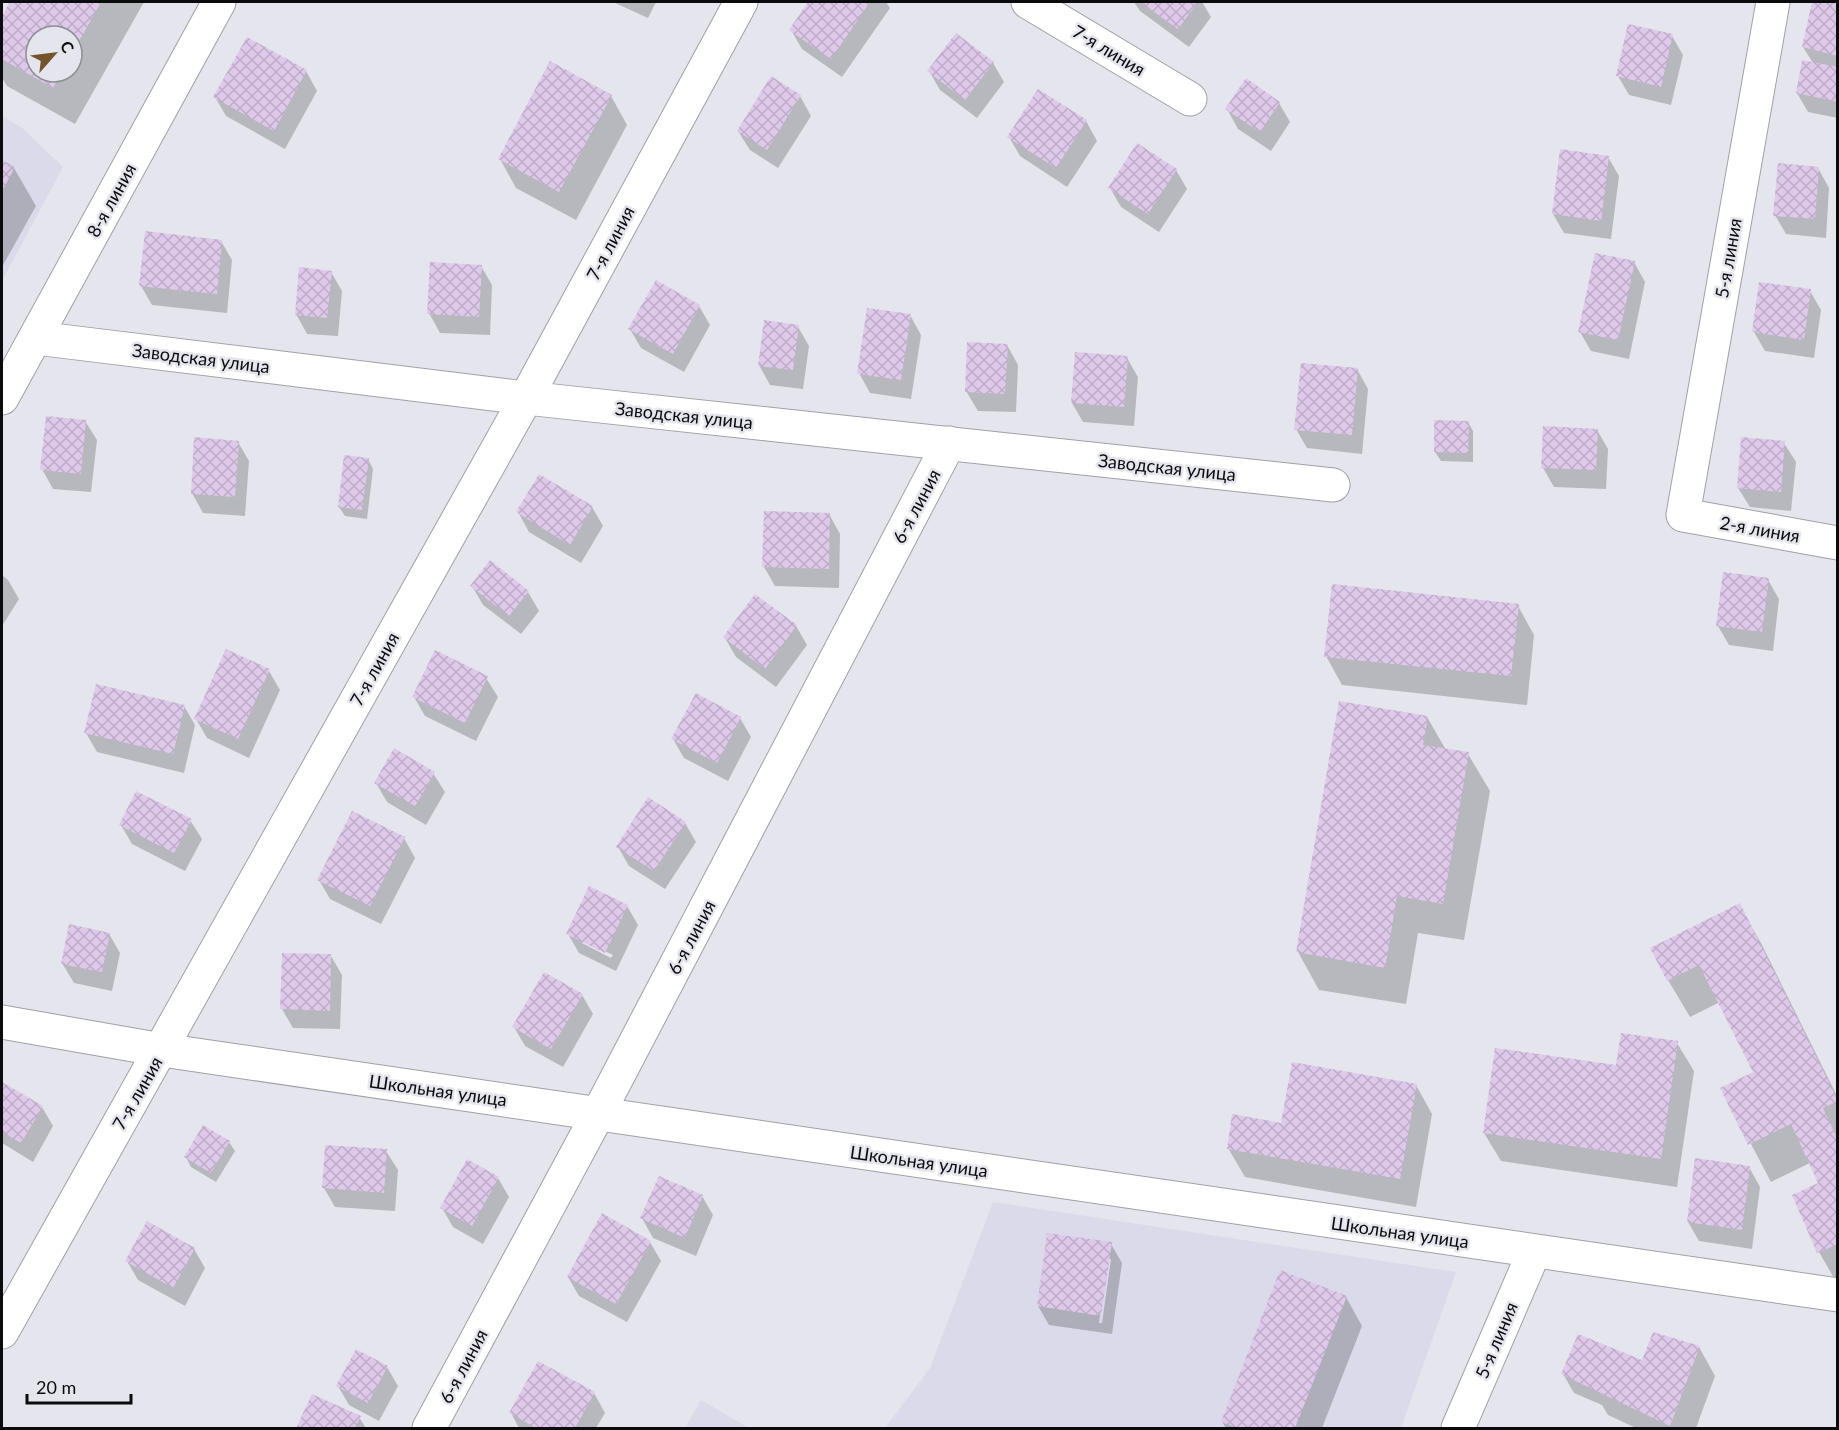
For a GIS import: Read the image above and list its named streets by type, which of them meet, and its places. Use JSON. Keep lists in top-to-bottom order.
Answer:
{
  "streets": {
    "street": [
      "7-я линия",
      "8-я линия",
      "5-я линия",
      "Заводская улица",
      "6-я линия",
      "2-я линия",
      "Школьная улица"
    ]
  },
  "crossings": [
    ["7-я линия", "Заводская улица"],
    ["7-я линия", "Школьная улица"],
    ["8-я линия", "Заводская улица"],
    ["5-я линия", "2-я линия"],
    ["5-я линия", "Школьная улица"],
    ["Заводская улица", "6-я линия"],
    ["6-я линия", "Школьная улица"]
  ],
  "scale_bar": "20 m",
  "north": "top right"
}
